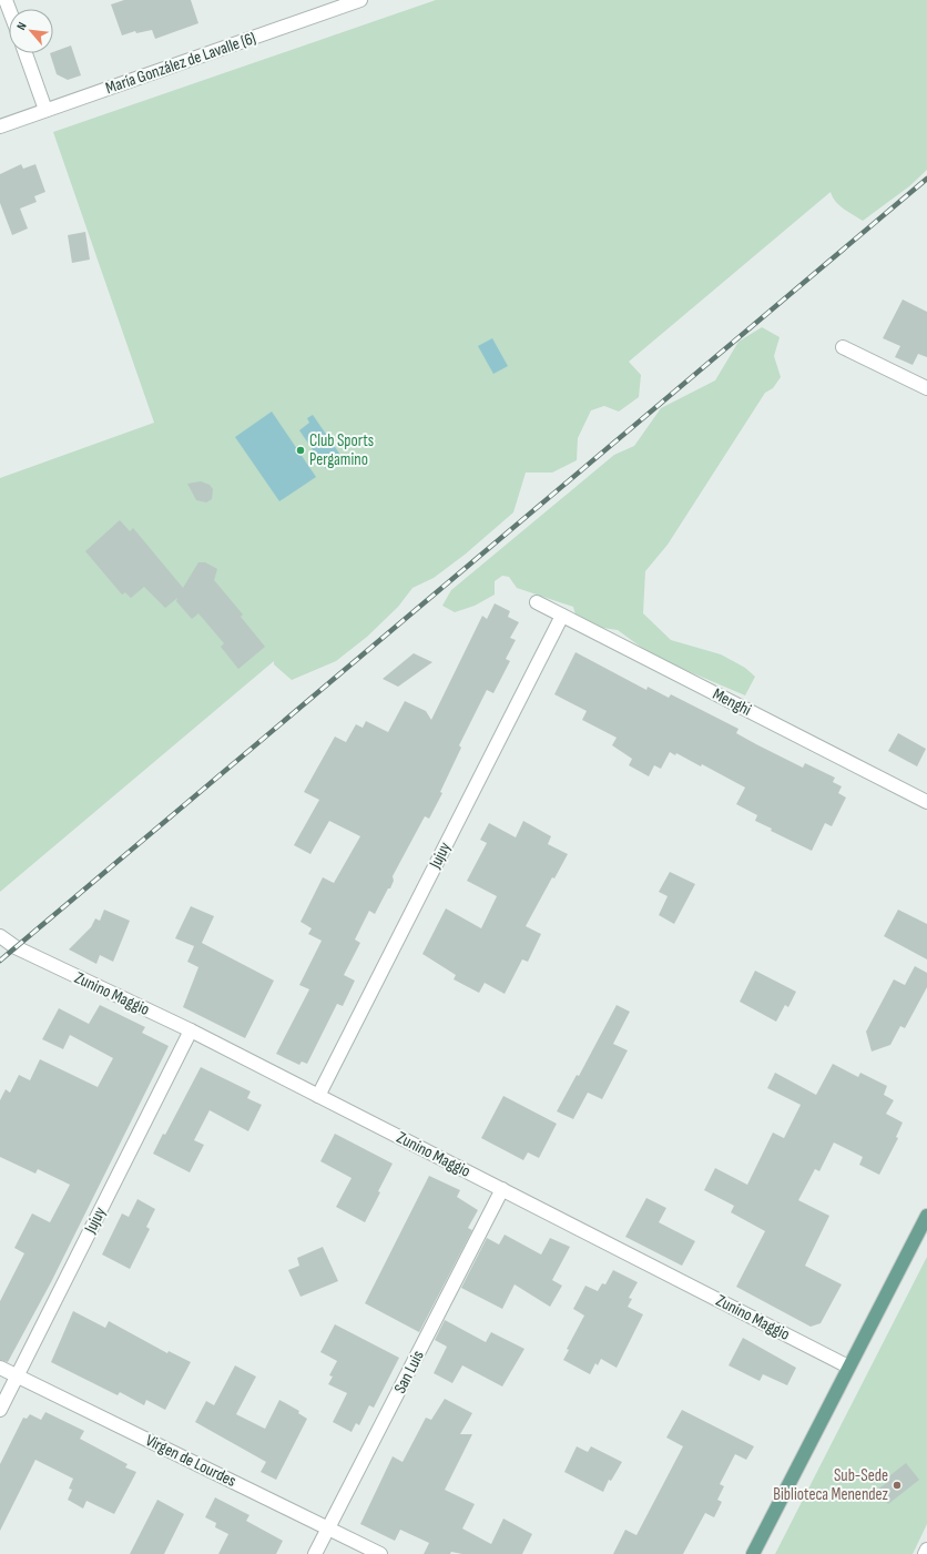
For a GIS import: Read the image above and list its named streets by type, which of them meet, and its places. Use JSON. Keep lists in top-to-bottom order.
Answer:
{
  "streets": {
    "street": [
      "María González de Lavalle (6)",
      "Menghi",
      "Jujuy",
      "Zunino Maggio",
      "San Luis",
      "Virgen de Lourdes"
    ]
  },
  "crossings": [
    ["Menghi", "Jujuy"],
    ["Jujuy", "Zunino Maggio"],
    ["Jujuy", "Virgen de Lourdes"],
    ["Zunino Maggio", "San Luis"],
    ["San Luis", "Virgen de Lourdes"]
  ],
  "places": ["Club Sports Pergamino", "Sub-Sede Biblioteca Menendez"],
  "north": "top left"
}
